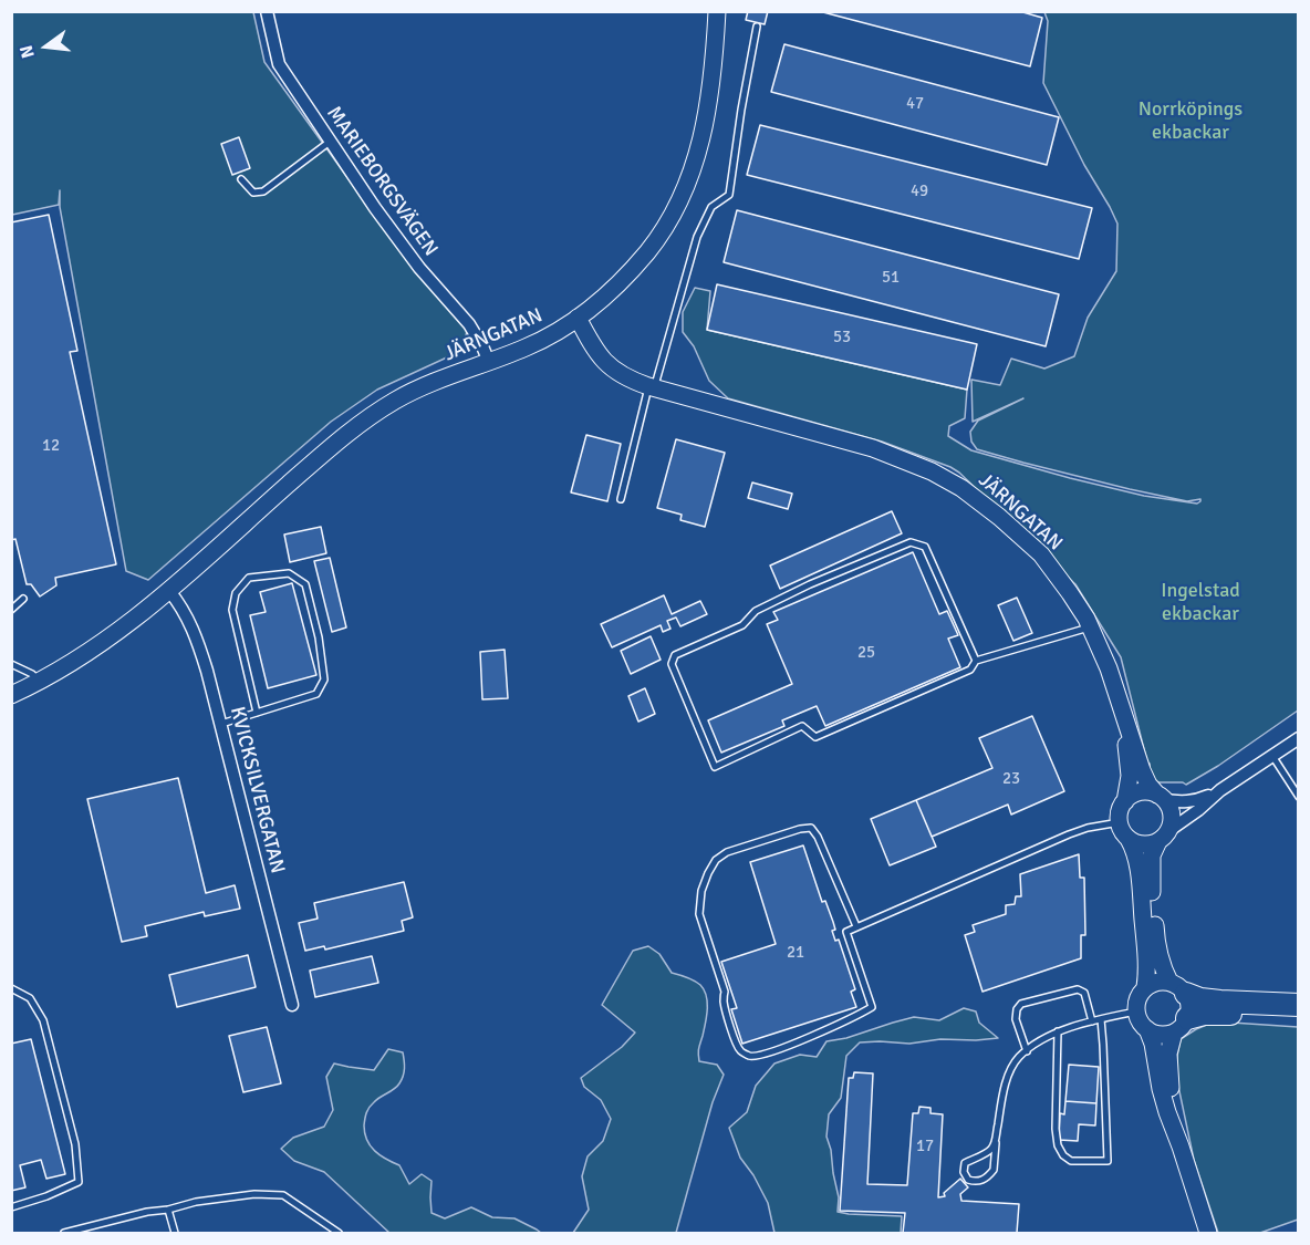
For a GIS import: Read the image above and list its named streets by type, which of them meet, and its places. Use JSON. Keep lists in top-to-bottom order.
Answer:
{
  "streets": {
    "street": ["MARIEBORGSVÄGEN", "JÄRNGATAN", "KVICKSILVERGATAN"]
  },
  "crossings": [
    ["MARIEBORGSVÄGEN", "JÄRNGATAN"],
    ["JÄRNGATAN", "KVICKSILVERGATAN"]
  ],
  "parks": ["Norrköpings ekbackar", "Ingelstad ekbackar"],
  "house_numbers": [
    "47",
    "49",
    "51",
    "53",
    "12",
    "25",
    "23",
    "21",
    "17"
  ],
  "north": "left"
}
